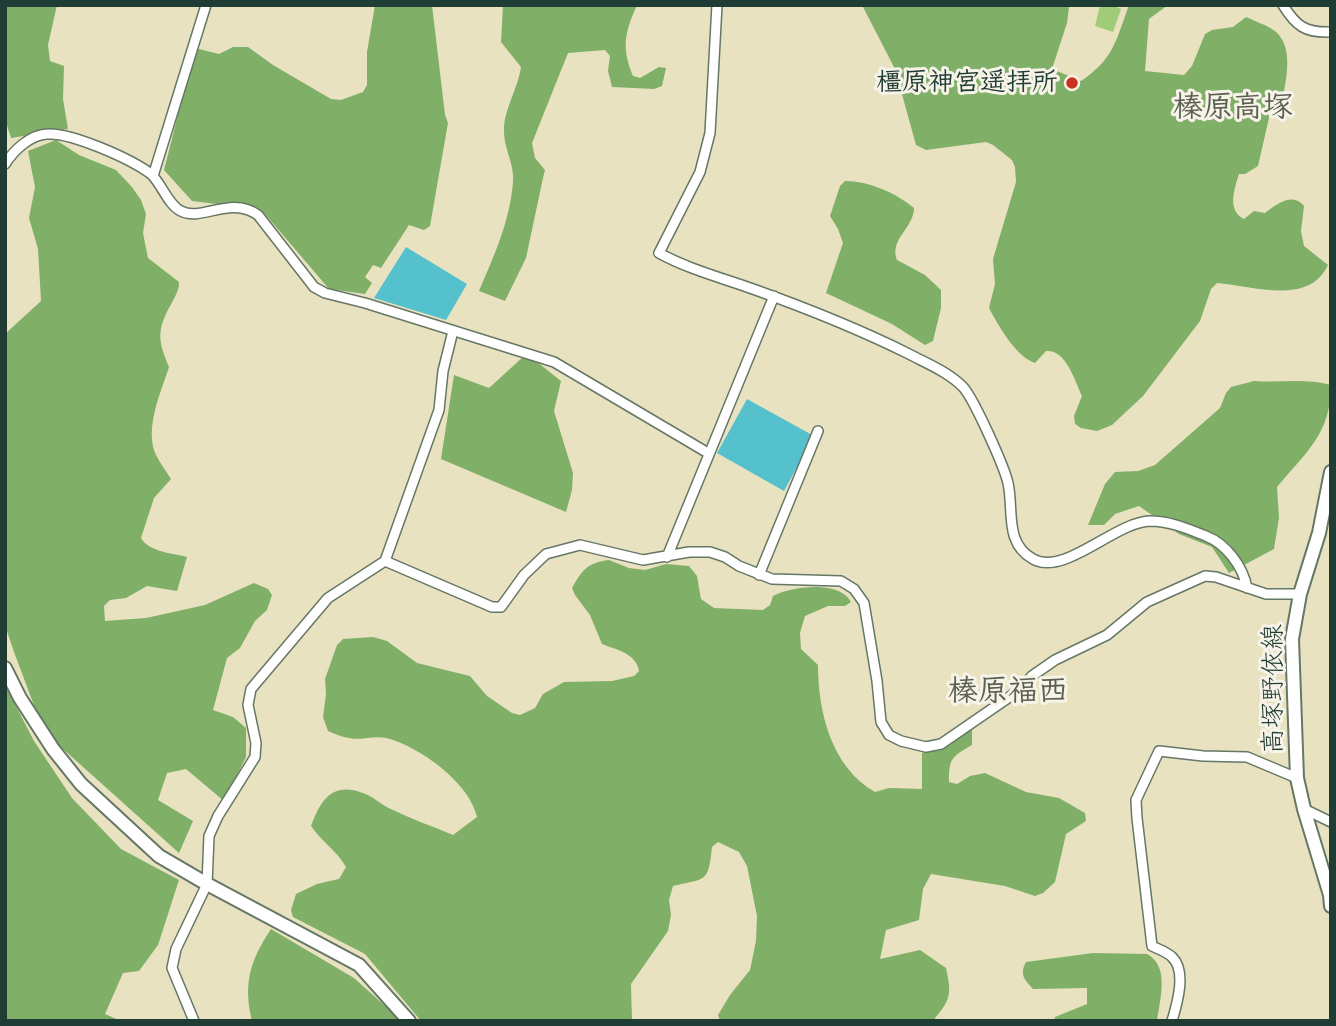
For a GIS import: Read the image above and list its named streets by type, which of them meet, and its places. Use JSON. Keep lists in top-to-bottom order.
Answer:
{
  "streets": {
    "street": ["高塚野依線"]
  },
  "districts": ["榛原高塚", "榛原福西"],
  "places": ["橿原神宮遥拝所"]
}
